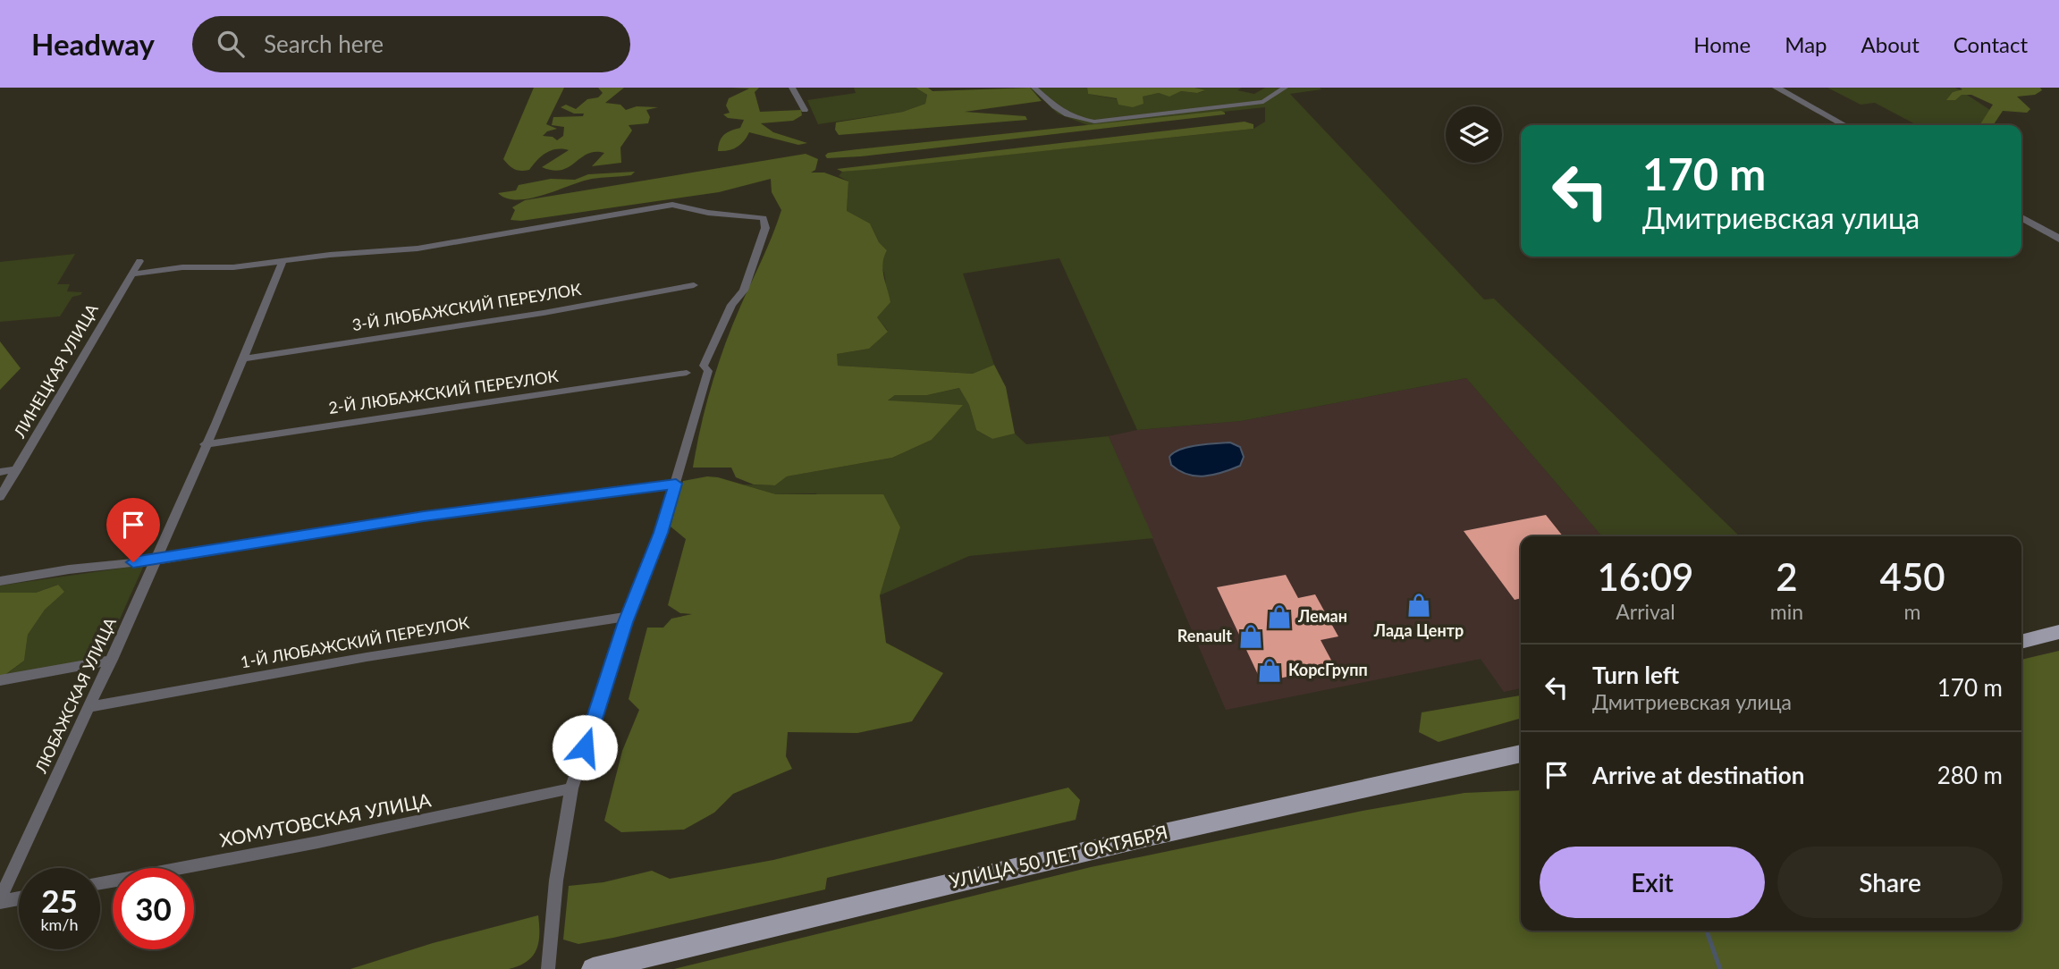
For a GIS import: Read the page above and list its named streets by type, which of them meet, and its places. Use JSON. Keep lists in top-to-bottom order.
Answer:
{
  "streets": {
    "main road": ["УЛИЦА 50 ЛЕТ ОКТЯБРЯ"],
    "street": [
      "3-Й ЛЮБАЖСКИЙ ПЕРЕУЛОК",
      "ЛИНЕЦКАЯ УЛИЦА",
      "2-Й ЛЮБАЖСКИЙ ПЕРЕУЛОК",
      "1-Й ЛЮБАЖСКИЙ ПЕРЕУЛОК",
      "ЛЮБАЖСКАЯ УЛИЦА",
      "ХОМУТОВСКАЯ УЛИЦА"
    ]
  },
  "crossings": [
    ["3-Й ЛЮБАЖСКИЙ ПЕРЕУЛОК", "ЛЮБАЖСКАЯ УЛИЦА"],
    ["2-Й ЛЮБАЖСКИЙ ПЕРЕУЛОК", "ЛЮБАЖСКАЯ УЛИЦА"],
    ["1-Й ЛЮБАЖСКИЙ ПЕРЕУЛОК", "ЛЮБАЖСКАЯ УЛИЦА"]
  ],
  "places": {
    "shop": [
      "Лада Центр",
      "Леман",
      "Renault",
      "КорсГрупп"
    ]
  },
  "page": {
    "header": "Headway",
    "search": "Search here",
    "nav": [
      "Home",
      "Map",
      "About",
      "Contact"
    ],
    "turn": ["170 m", "Дмитриевская улица"],
    "eta": [
      "16:09",
      "Arrival",
      "2",
      "min",
      "450",
      "m"
    ],
    "list": [
      {
        "name": "Turn left",
        "note": "Дмитриевская улица",
        "value": "170 m"
      },
      {
        "name": "Arrive at destination",
        "value": "280 m"
      }
    ],
    "buttons": ["Exit", "Share"],
    "speed": "25 km/h",
    "limit": "30"
  }
}
